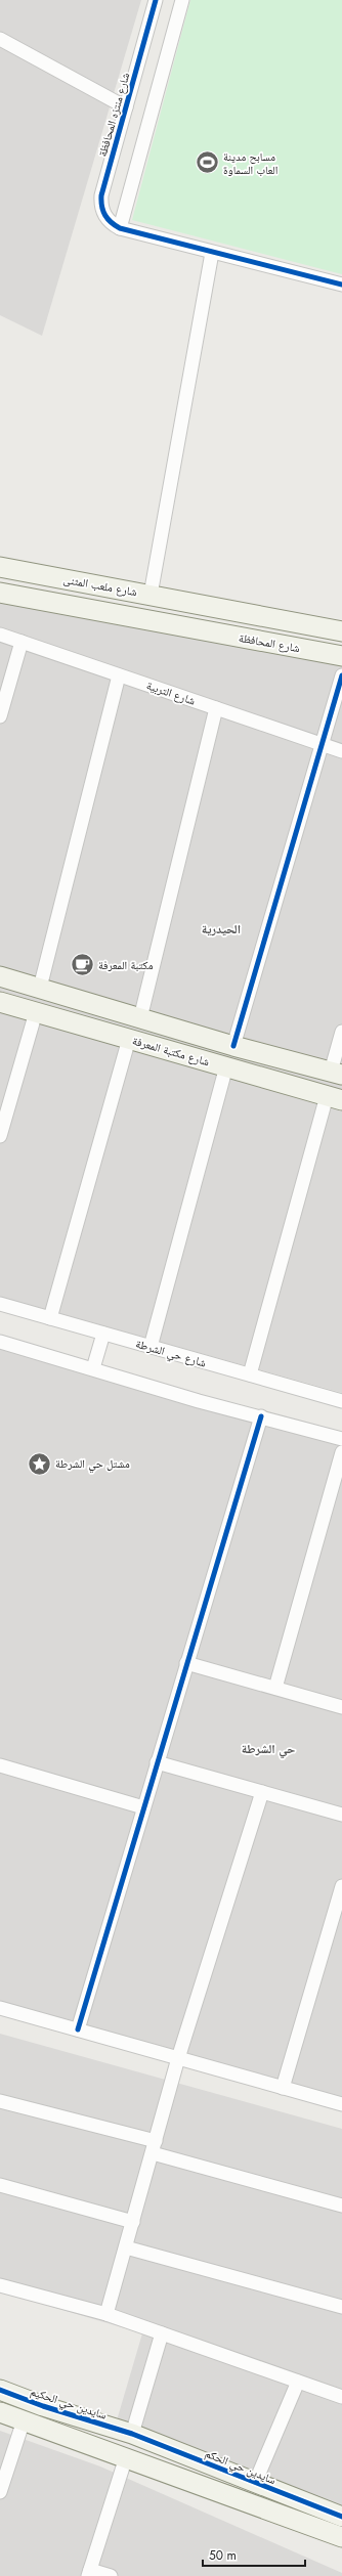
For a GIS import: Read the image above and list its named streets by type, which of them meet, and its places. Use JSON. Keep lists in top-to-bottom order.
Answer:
{
  "streets": {
    "street": [
      "شارع منتزه المحافظة",
      "شارع ملعب المثنى",
      "شارع المحافظة",
      "شارع التربية",
      "شارع مكتبة المعرفة",
      "شارع حي الشرطة",
      "سايدين حي الحكيم",
      "سايدين حي الحكم"
    ]
  },
  "crossings": [
    ["سايدين حي الحكيم", "سايدين حي الحكم"]
  ],
  "districts": ["الحيدرية", "حي الشرطة"],
  "places": {
    "sports": ["مسابح مدينة العاب السماوة"],
    "cafe": ["مكتبة المعرفة"],
    "place": ["مشتل حي الشرطة"]
  },
  "scale_bar": "50 m"
}
